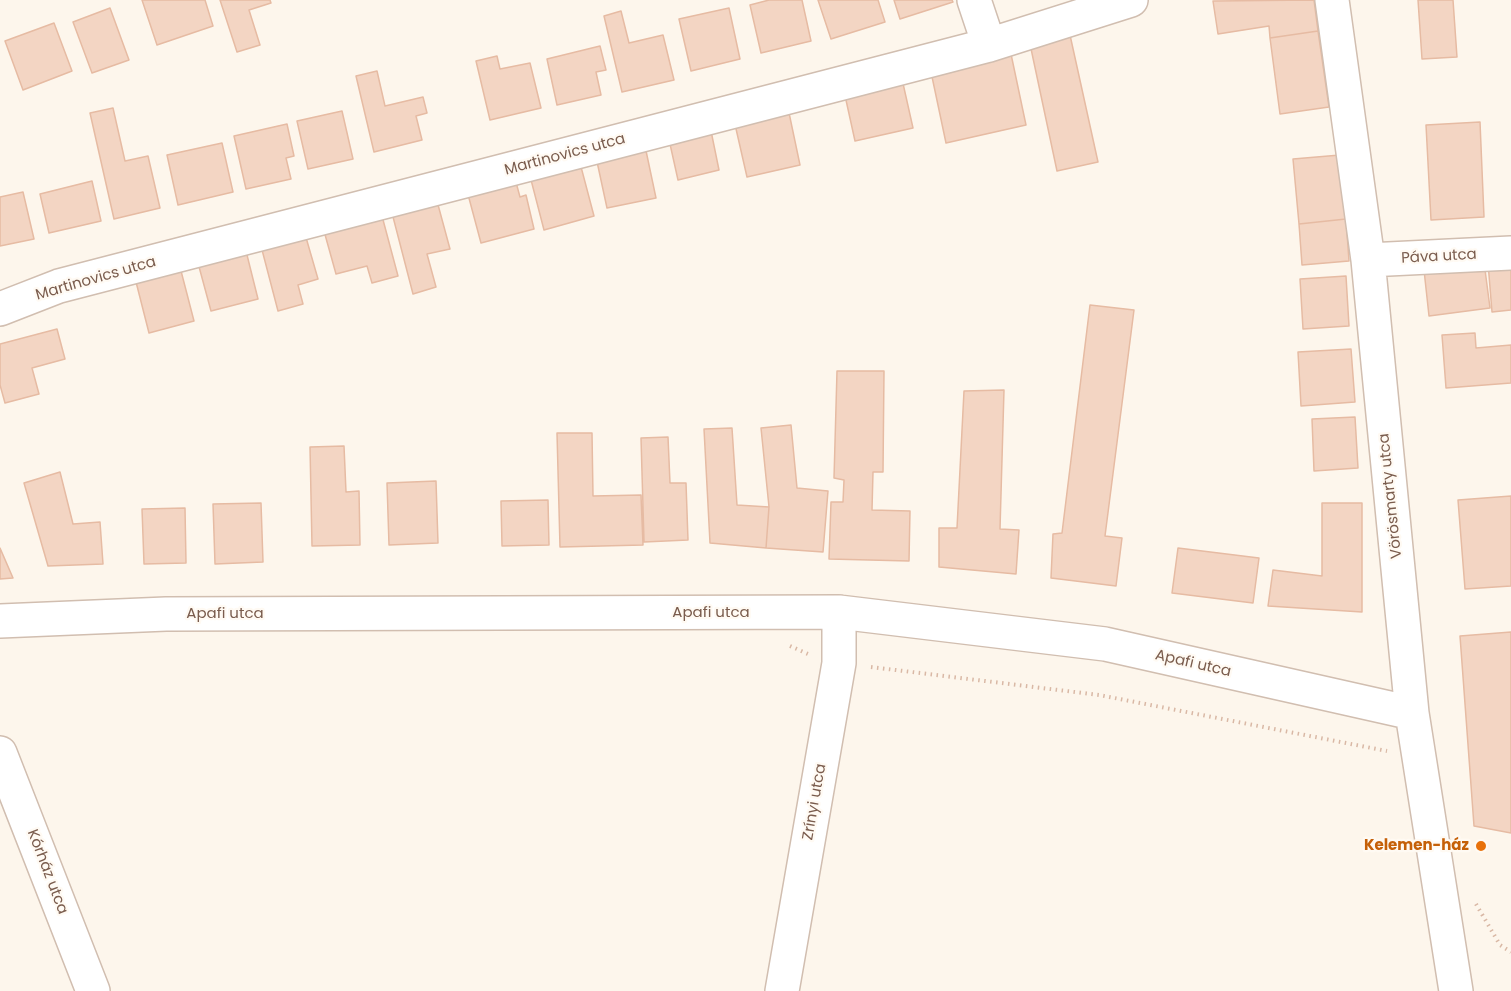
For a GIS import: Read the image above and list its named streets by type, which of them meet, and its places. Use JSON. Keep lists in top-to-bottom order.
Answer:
{
  "streets": {
    "street": [
      "Martinovics utca",
      "Páva utca",
      "Vörösmarty utca",
      "Apafi utca",
      "Zrínyi utca",
      "Kórház utca"
    ]
  },
  "crossings": [
    ["Páva utca", "Vörösmarty utca"],
    ["Vörösmarty utca", "Apafi utca"],
    ["Apafi utca", "Zrínyi utca"]
  ],
  "places": ["Kelemen-ház"]
}
